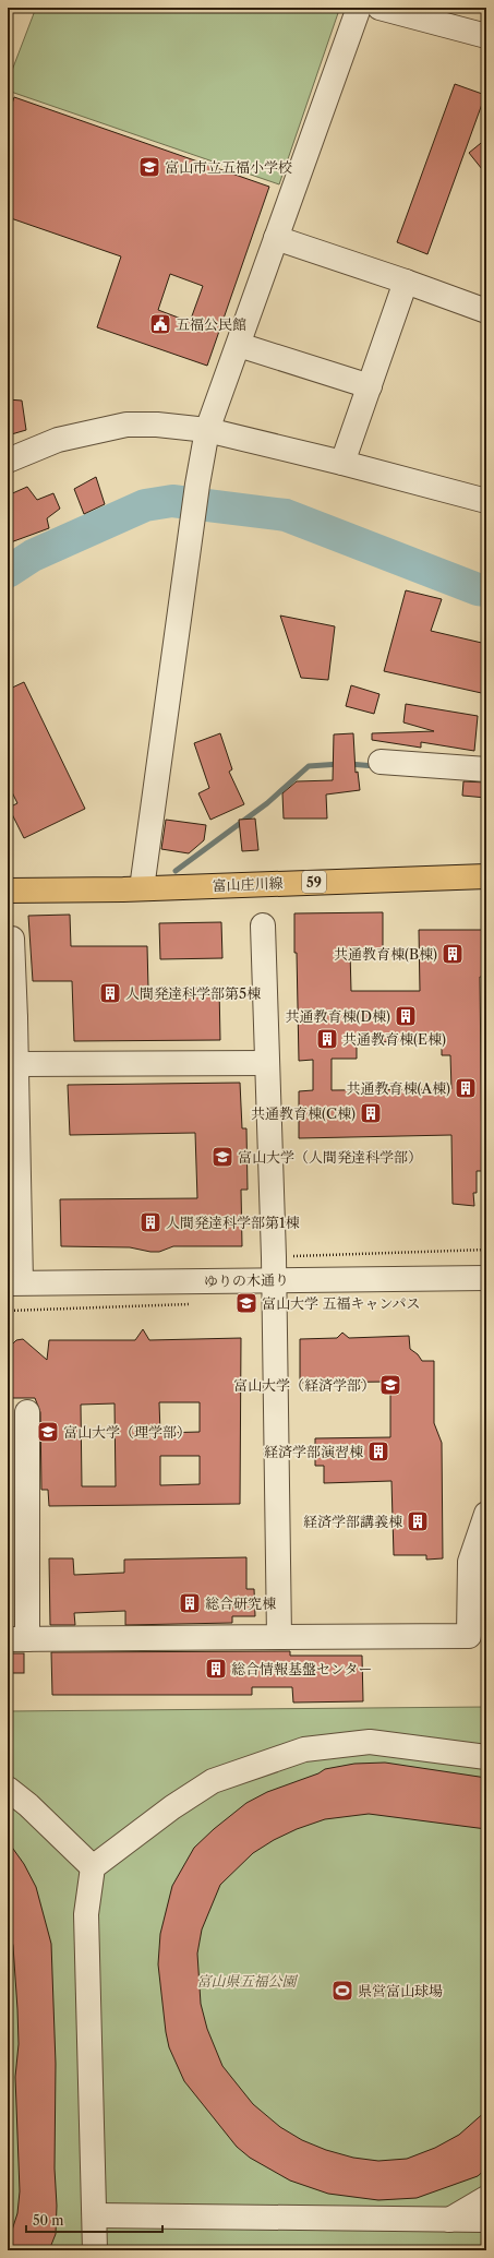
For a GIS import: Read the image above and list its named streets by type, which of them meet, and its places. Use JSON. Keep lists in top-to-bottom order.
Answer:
{
  "streets": {
    "main road": ["59", "富山庄川線"],
    "street": ["ゆりの木通り"]
  },
  "parks": ["富山県五福公園"],
  "places": {
    "school or university": [
      "富山市立五福小学校",
      "富山大学（人間発達科学部）",
      "富山大学 五福キャンパス",
      "富山大学（経済学部）",
      "富山大学（理学部）"
    ],
    "public building": ["五福公民館"],
    "building": [
      "共通教育棟(B棟)",
      "人間発達科学部第5棟",
      "共通教育棟(D棟)",
      "共通教育棟(E棟)",
      "共通教育棟(A棟)",
      "共通教育棟(C棟)",
      "人間発達科学部第1棟",
      "経済学部演習棟",
      "経済学部講義棟",
      "総合研究棟",
      "総合情報基盤センター"
    ],
    "sports": ["県営富山球場"]
  },
  "scale_bar": "50 m"
}
